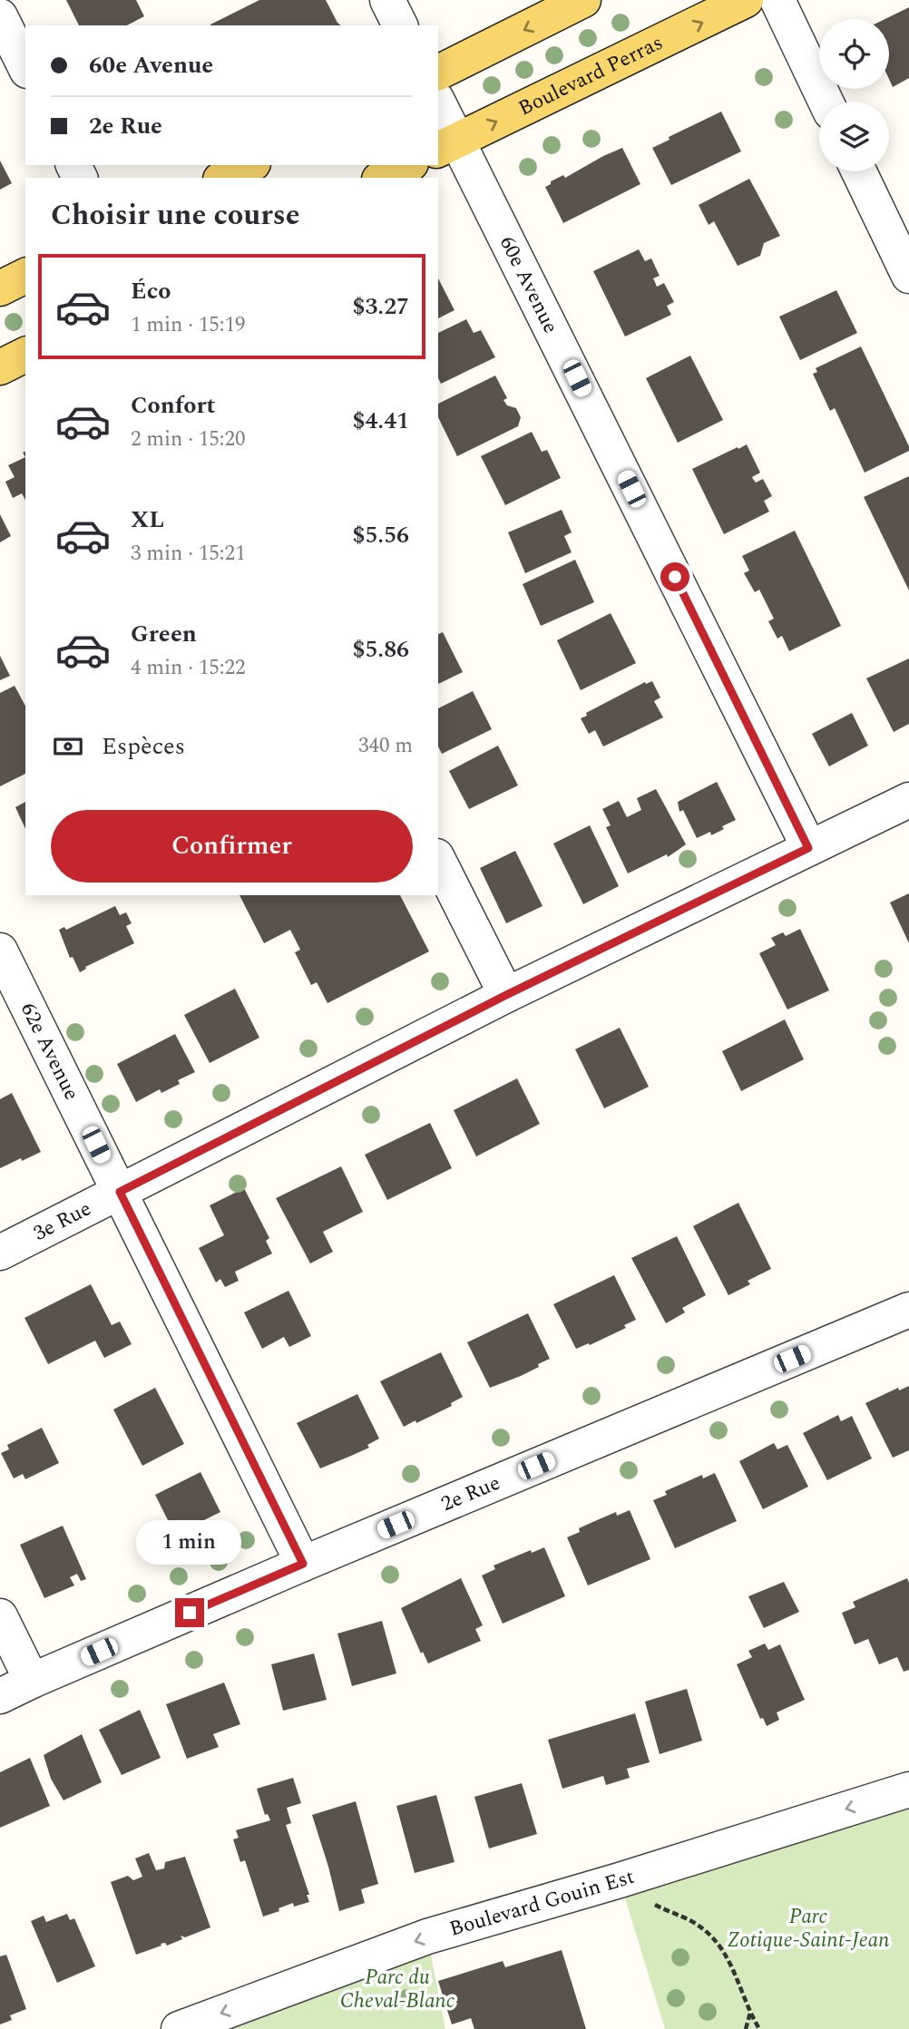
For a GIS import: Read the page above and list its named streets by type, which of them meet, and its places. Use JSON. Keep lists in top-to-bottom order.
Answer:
{
  "streets": {
    "main road": ["Boulevard Perras"],
    "street": [
      "60e Avenue",
      "62e Avenue",
      "3e Rue",
      "2e Rue",
      "Boulevard Gouin Est"
    ]
  },
  "crossings": [
    ["Boulevard Perras", "60e Avenue"],
    ["60e Avenue", "3e Rue"],
    ["62e Avenue", "3e Rue"],
    ["62e Avenue", "2e Rue"]
  ],
  "one_way": ["Boulevard Gouin Est"],
  "parks": ["Parc Zotique-Saint-Jean", "Parc du Cheval-Blanc"],
  "page": {
    "banner": ["60e Avenue", "2e Rue"],
    "heading": "Choisir une course",
    "list": [
      {
        "name": "Éco",
        "note": "1 min · 15:19",
        "value": "$3.27"
      },
      {
        "name": "Confort",
        "note": "2 min · 15:20",
        "value": "$4.41"
      },
      {
        "name": "XL",
        "note": "3 min · 15:21",
        "value": "$5.56"
      },
      {
        "name": "Green",
        "note": "4 min · 15:22",
        "value": "$5.86"
      }
    ],
    "pay": ["Espèces", "340 m"],
    "buttons": "Confirmer",
    "bubble": "1 min"
  }
}
